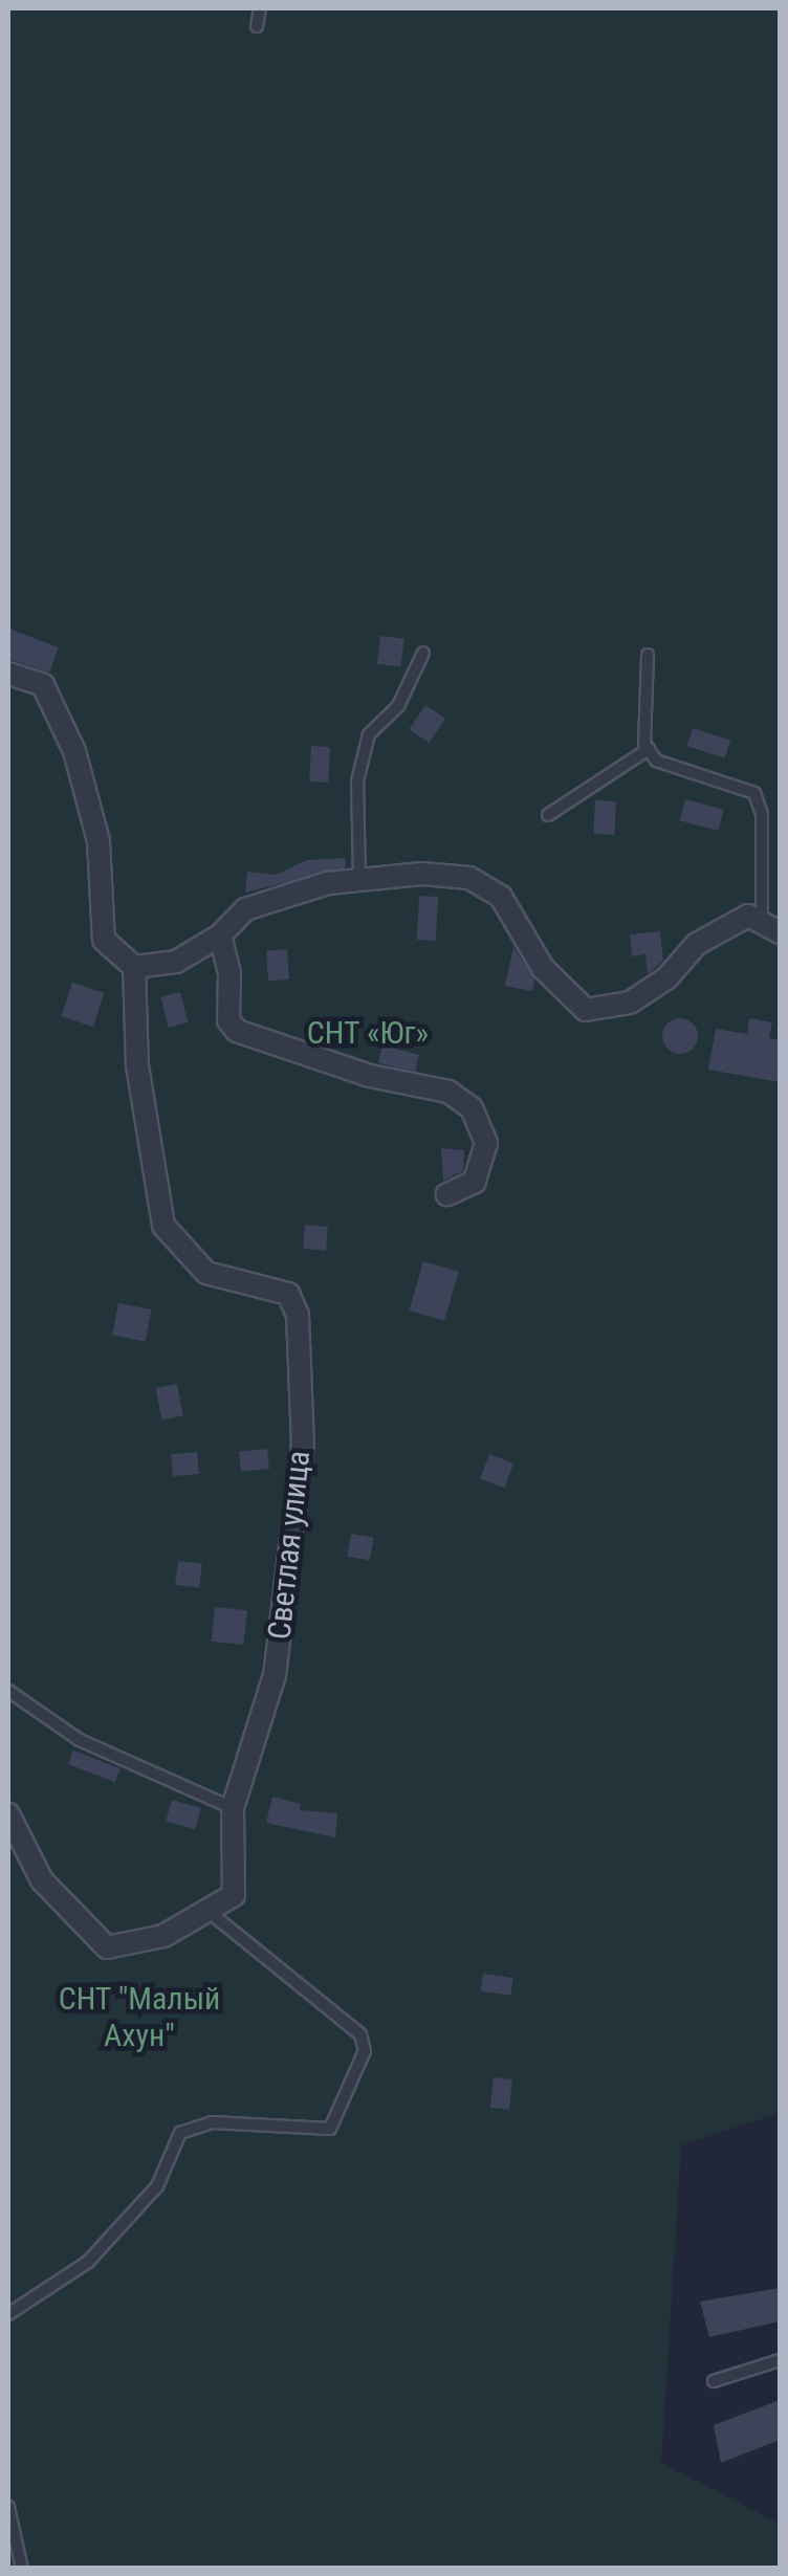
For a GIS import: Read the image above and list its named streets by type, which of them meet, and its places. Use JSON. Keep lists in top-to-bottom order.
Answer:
{
  "streets": {
    "street": ["Светлая улица"]
  },
  "parks": ["СНТ «Юг»", "СНТ \"Малый Ахун\""]
}
